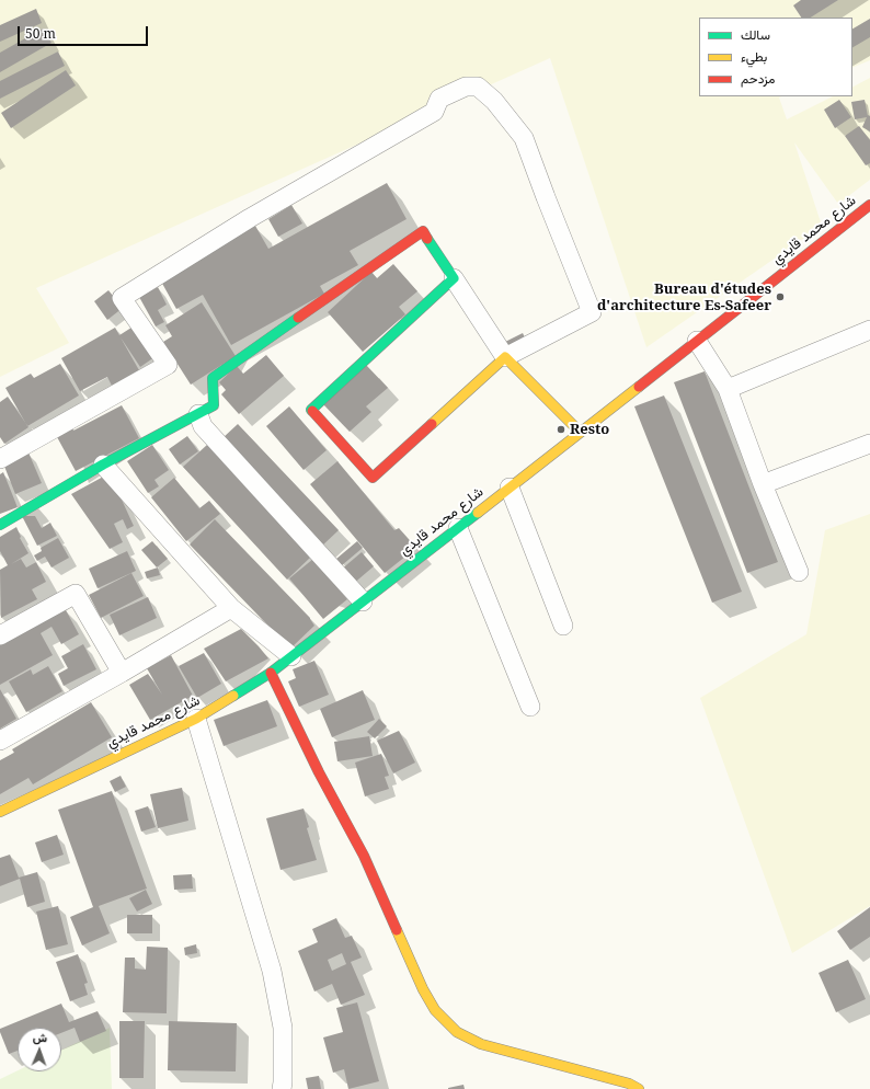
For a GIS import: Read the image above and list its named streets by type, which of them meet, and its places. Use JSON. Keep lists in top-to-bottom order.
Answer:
{
  "streets": {
    "main road": ["شارع محمد قايدي"]
  },
  "places": ["Bureau d'études d'architecture Es-Safeer", "Resto"],
  "legend": ["سالك", "بطيء", "مزدحم"],
  "scale_bar": "50 m",
  "north": "top"
}
